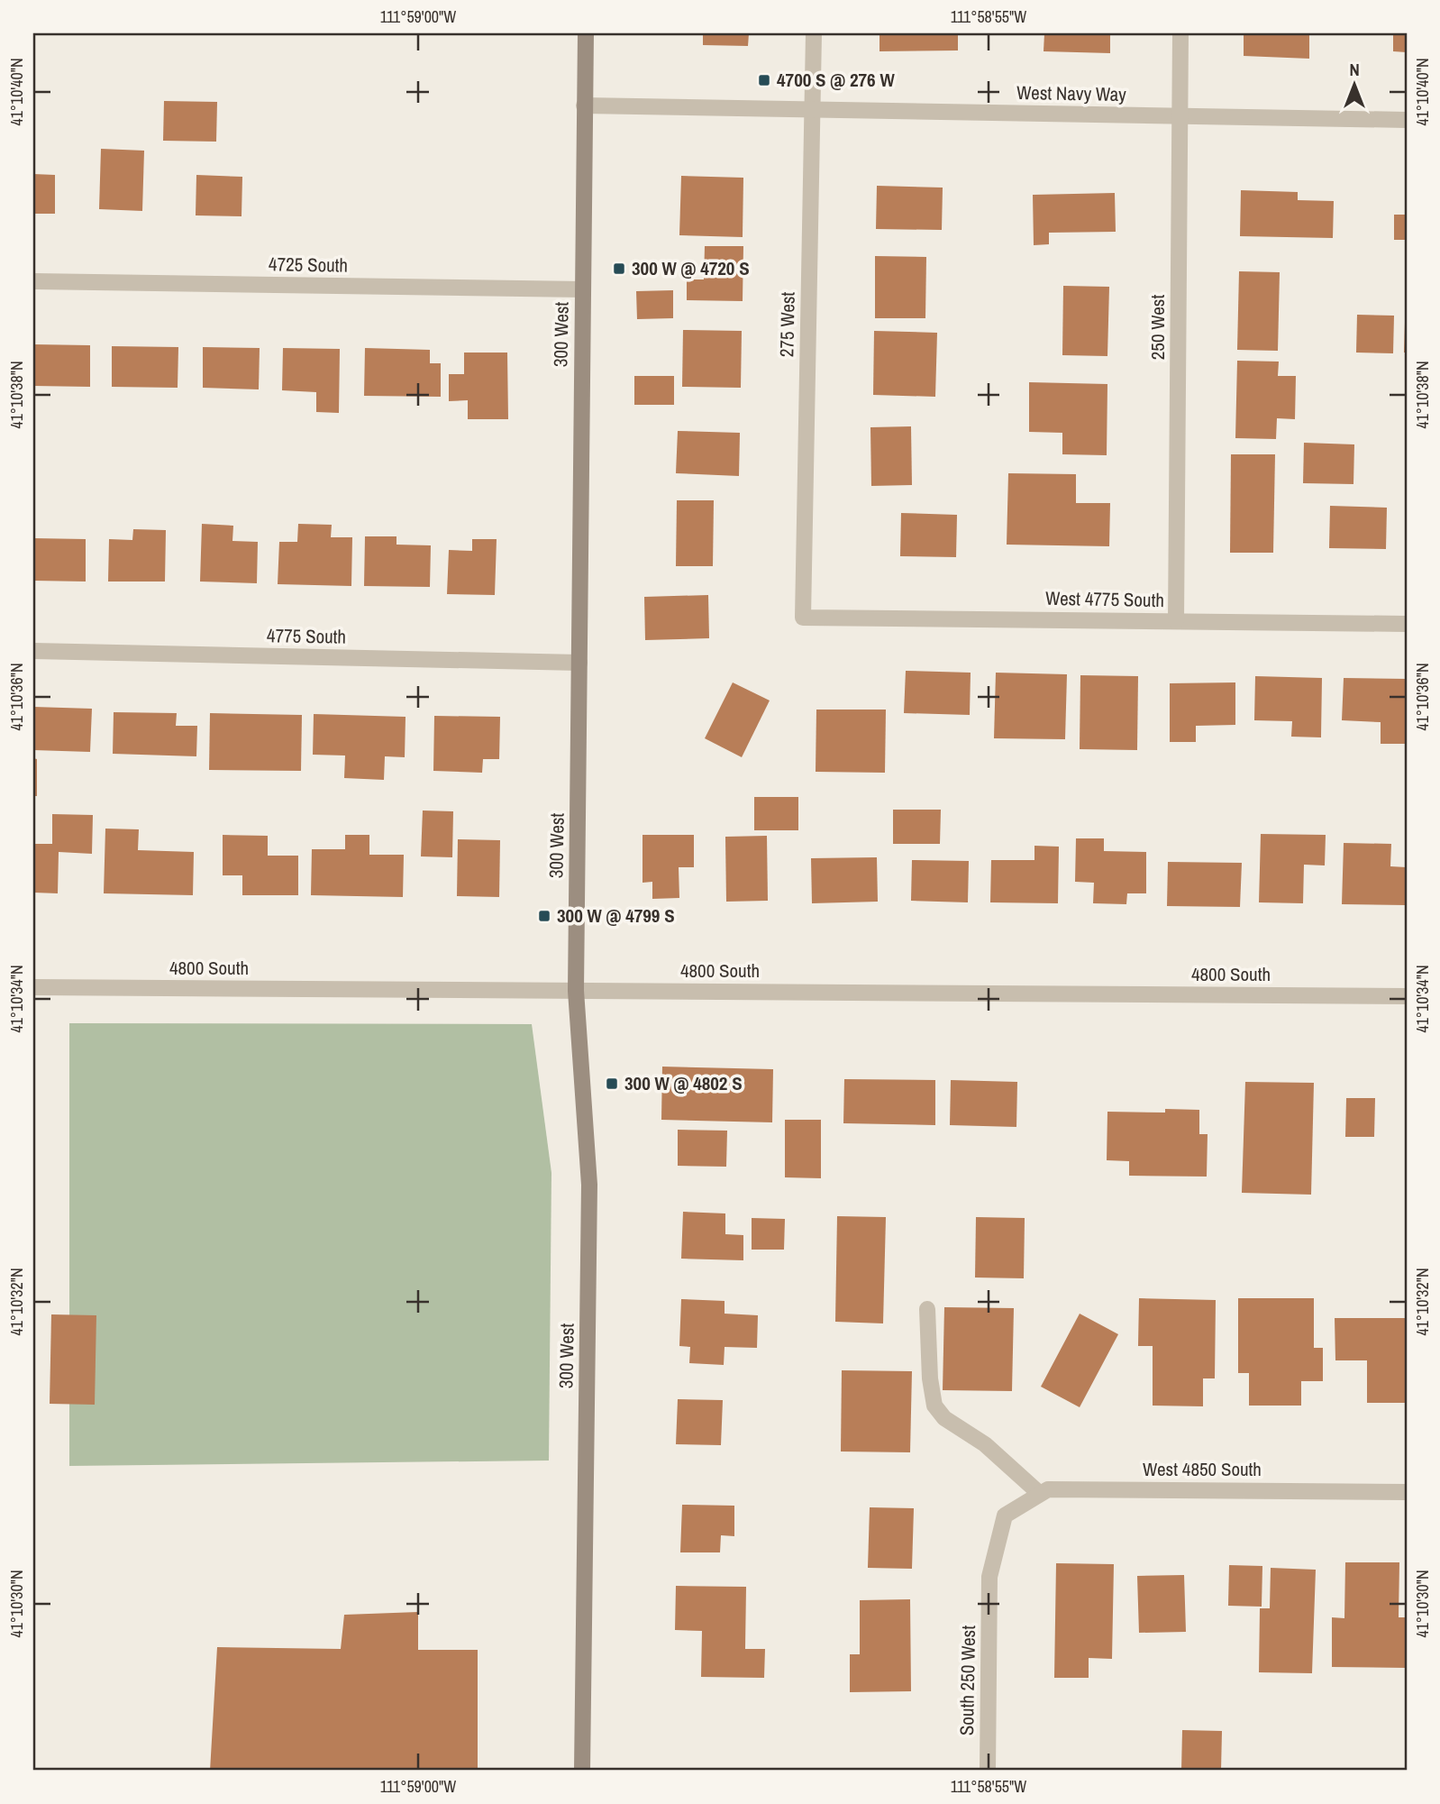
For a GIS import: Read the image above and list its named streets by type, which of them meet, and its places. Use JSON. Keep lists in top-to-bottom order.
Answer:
{
  "streets": {
    "main road": ["300 West"],
    "street": [
      "West Navy Way",
      "4725 South",
      "275 West",
      "250 West",
      "West 4775 South",
      "4775 South",
      "4800 South",
      "West 4850 South",
      "South 250 West"
    ]
  },
  "crossings": [
    ["West Navy Way", "275 West"],
    ["West Navy Way", "250 West"],
    ["West Navy Way", "300 West"],
    ["4725 South", "300 West"],
    ["275 West", "West 4775 South"],
    ["250 West", "West 4775 South"],
    ["300 West", "4775 South"],
    ["300 West", "4800 South"],
    ["West 4850 South", "South 250 West"]
  ],
  "places": {
    "transit": [
      "4700 S @ 276 W",
      "300 W @ 4720 S",
      "300 W @ 4799 S",
      "300 W @ 4802 S"
    ]
  },
  "north": "top",
  "coordinates": [
    "111°59'00\"W",
    "111°58'55\"W",
    "41°10'40\"N",
    "41°10'38\"N",
    "41°10'36\"N",
    "41°10'34\"N",
    "41°10'32\"N",
    "41°10'30\"N"
  ]
}
